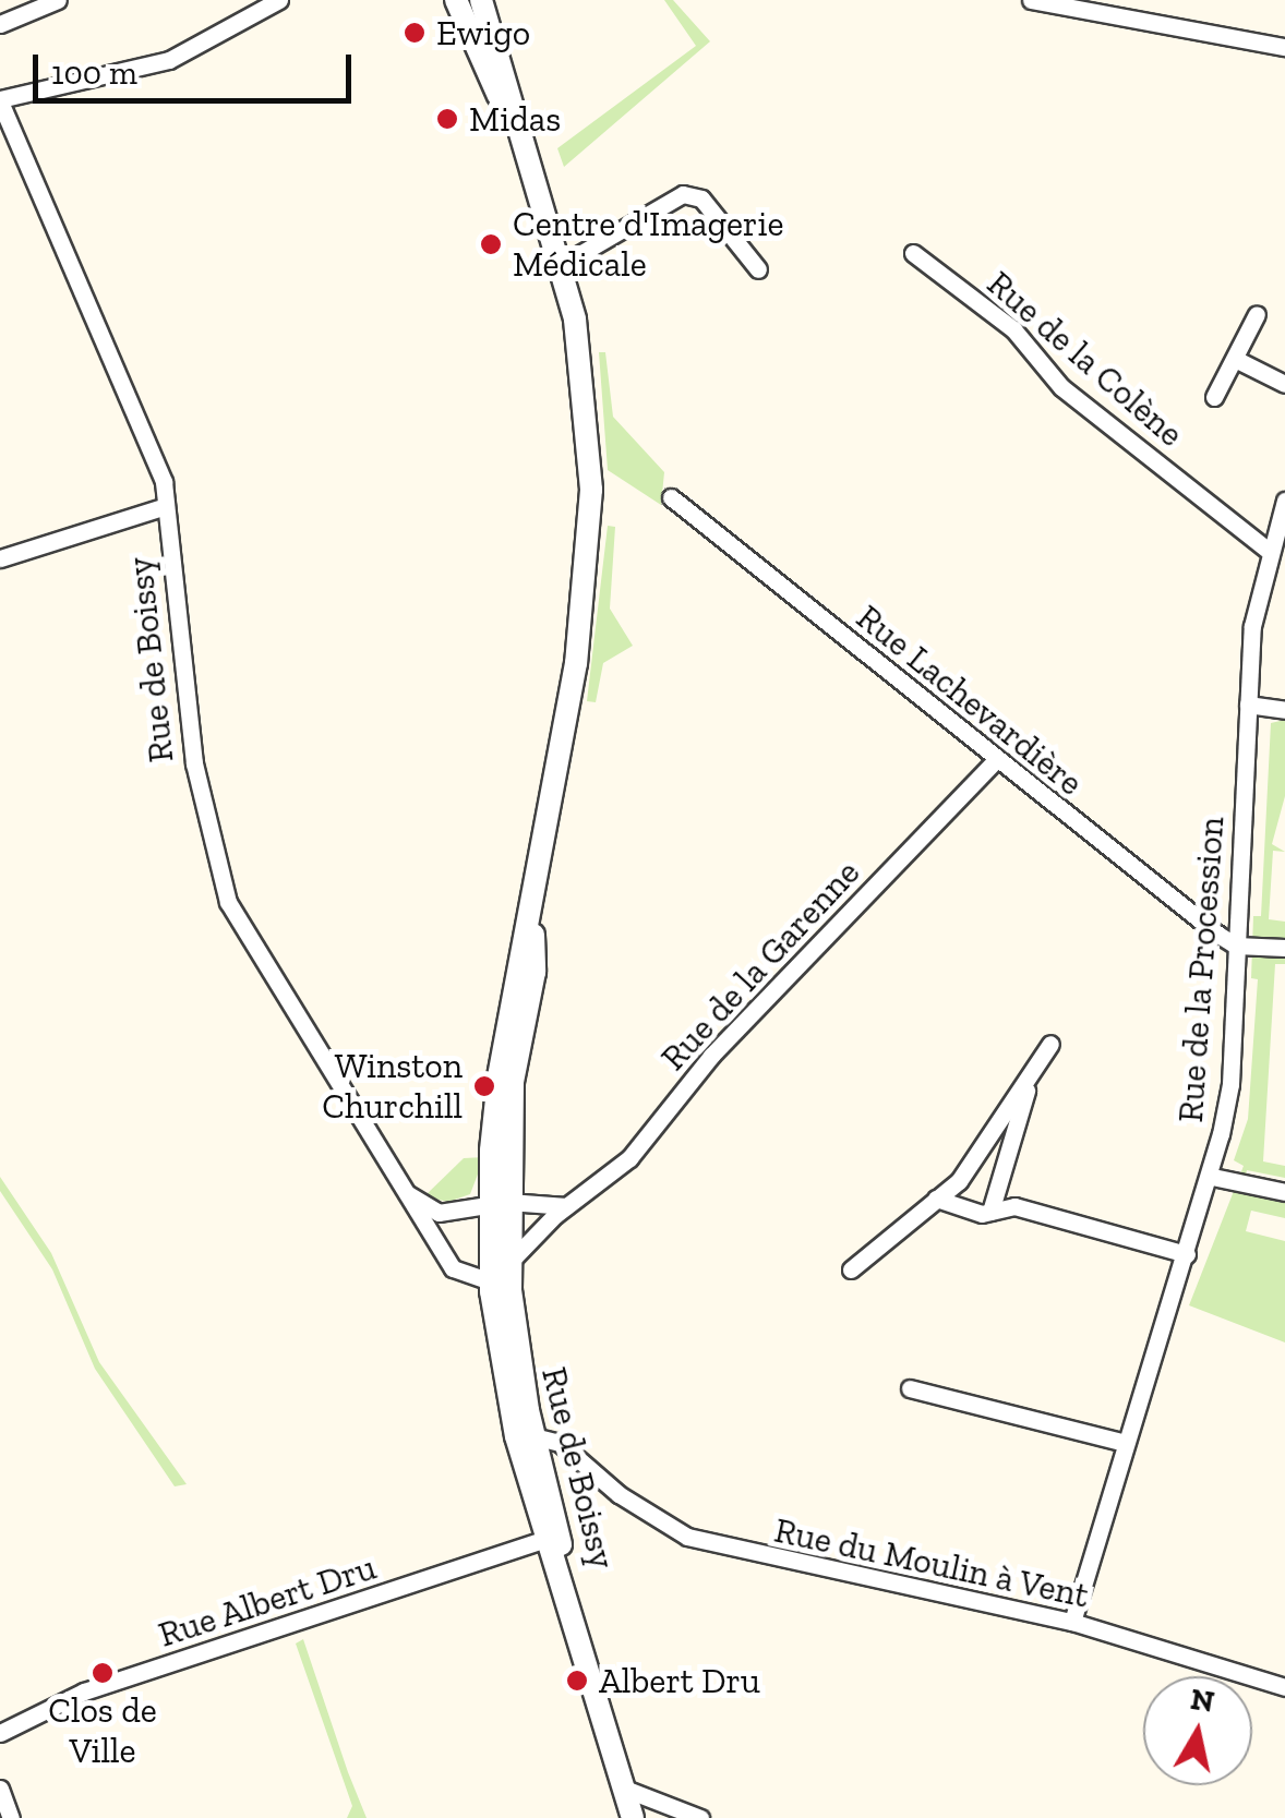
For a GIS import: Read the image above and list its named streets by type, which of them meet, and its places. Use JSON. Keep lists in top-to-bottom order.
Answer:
{
  "streets": {
    "street": [
      "Rue de la Colène",
      "Rue de Boissy",
      "Rue Lachevardière",
      "Rue de la Garenne",
      "Rue de la Procession",
      "Rue du Moulin à Vent",
      "Rue Albert Dru"
    ]
  },
  "crossings": [
    ["Rue de la Colène", "Rue de la Procession"],
    ["Rue de Boissy", "Rue de la Garenne"],
    ["Rue de Boissy", "Rue du Moulin à Vent"],
    ["Rue de Boissy", "Rue Albert Dru"],
    ["Rue Lachevardière", "Rue de la Garenne"],
    ["Rue Lachevardière", "Rue de la Procession"],
    ["Rue de la Procession", "Rue du Moulin à Vent"]
  ],
  "places": [
    "Ewigo",
    "Midas",
    "Centre d'Imagerie Médicale",
    "Winston Churchill",
    "Clos de Ville",
    "Albert Dru"
  ],
  "scale_bar": "100 m",
  "north": "top"
}
